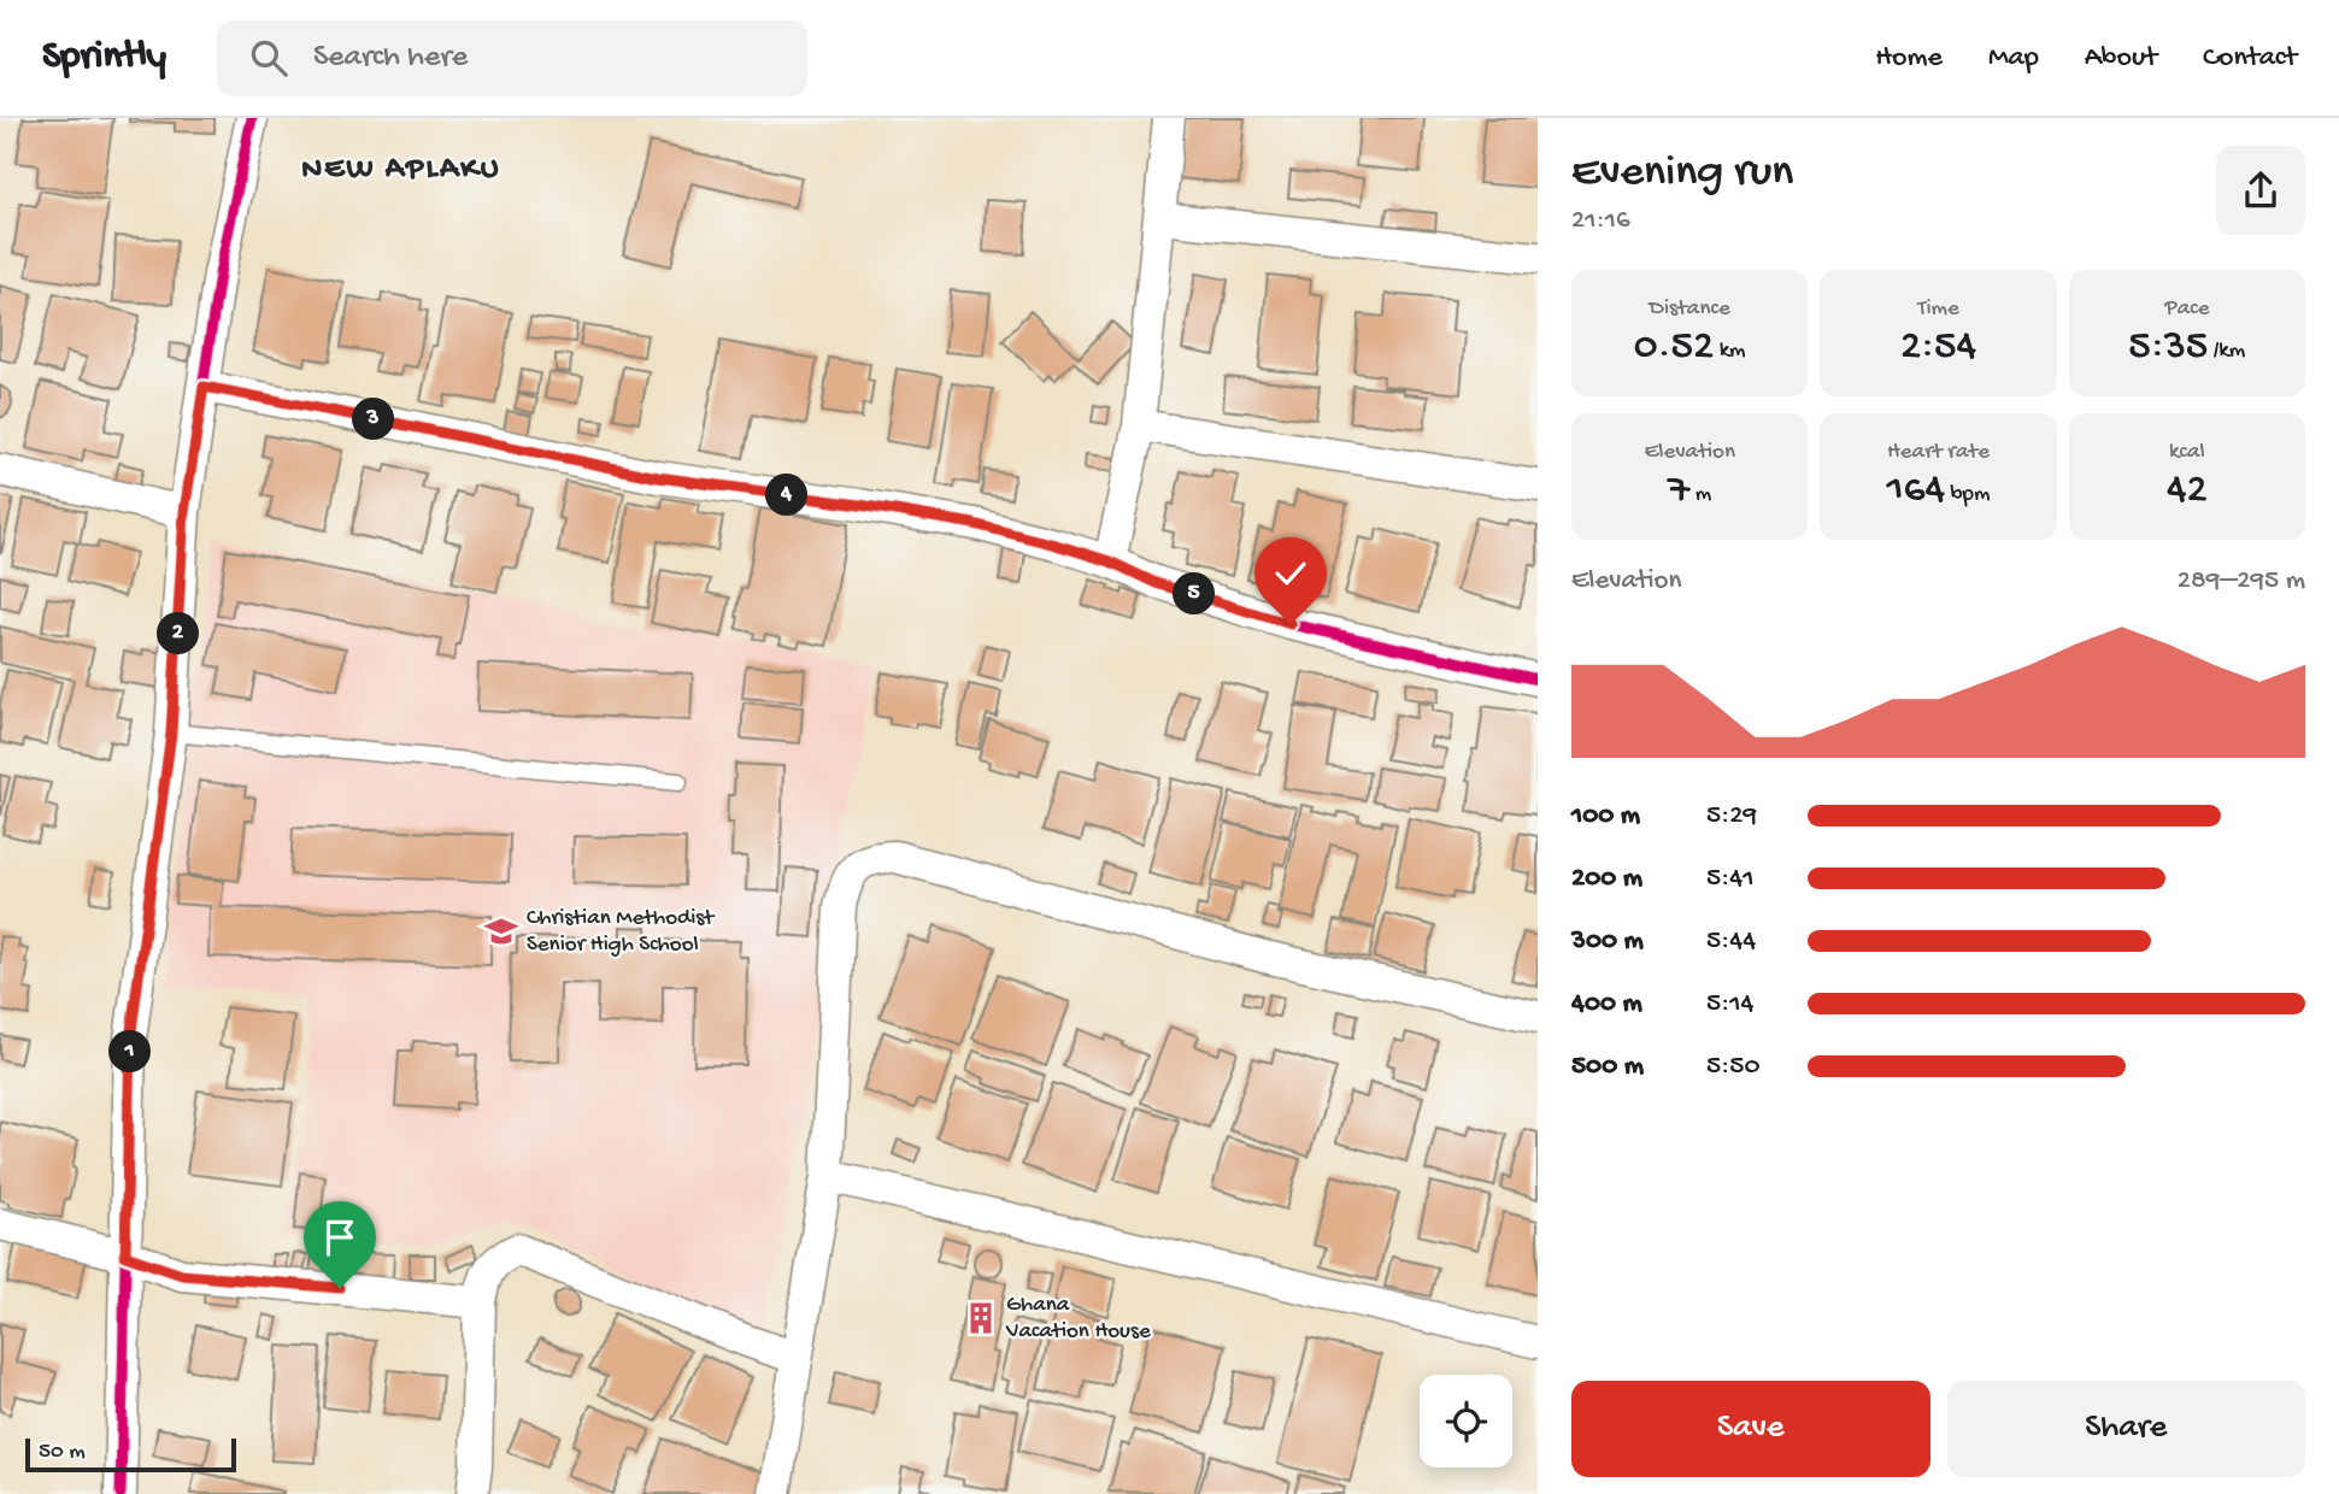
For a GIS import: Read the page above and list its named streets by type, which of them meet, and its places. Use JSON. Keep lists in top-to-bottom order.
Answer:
{
  "districts": ["NEW APLAKU"],
  "places": {
    "school or university": ["Christian Methodist Senior High School"],
    "building": ["Ghana Vacation House"]
  },
  "scale_bar": "50 m",
  "page": {
    "header": "Sprintly",
    "search": "Search here",
    "nav": [
      "Home",
      "Map",
      "About",
      "Contact"
    ],
    "heading": ["Evening run", "21:16"],
    "stats": [
      ["Distance", "0.52 km"],
      ["Time", "2:54"],
      ["Pace", "5:35 /km"],
      ["Elevation", "7 m"],
      ["Heart rate", "164 bpm"],
      ["kcal", "42"]
    ],
    "pins": [
      "3",
      "4",
      "5",
      "2",
      "1"
    ],
    "chart": ["Elevation", "289–295 m"],
    "list": [
      {
        "name": "100 m",
        "note": "5:29"
      },
      {
        "name": "200 m",
        "note": "5:41"
      },
      {
        "name": "300 m",
        "note": "5:44"
      },
      {
        "name": "400 m",
        "note": "5:14"
      },
      {
        "name": "500 m",
        "note": "5:50"
      }
    ],
    "buttons": ["Save", "Share"],
    "scale": "50 m"
  }
}
